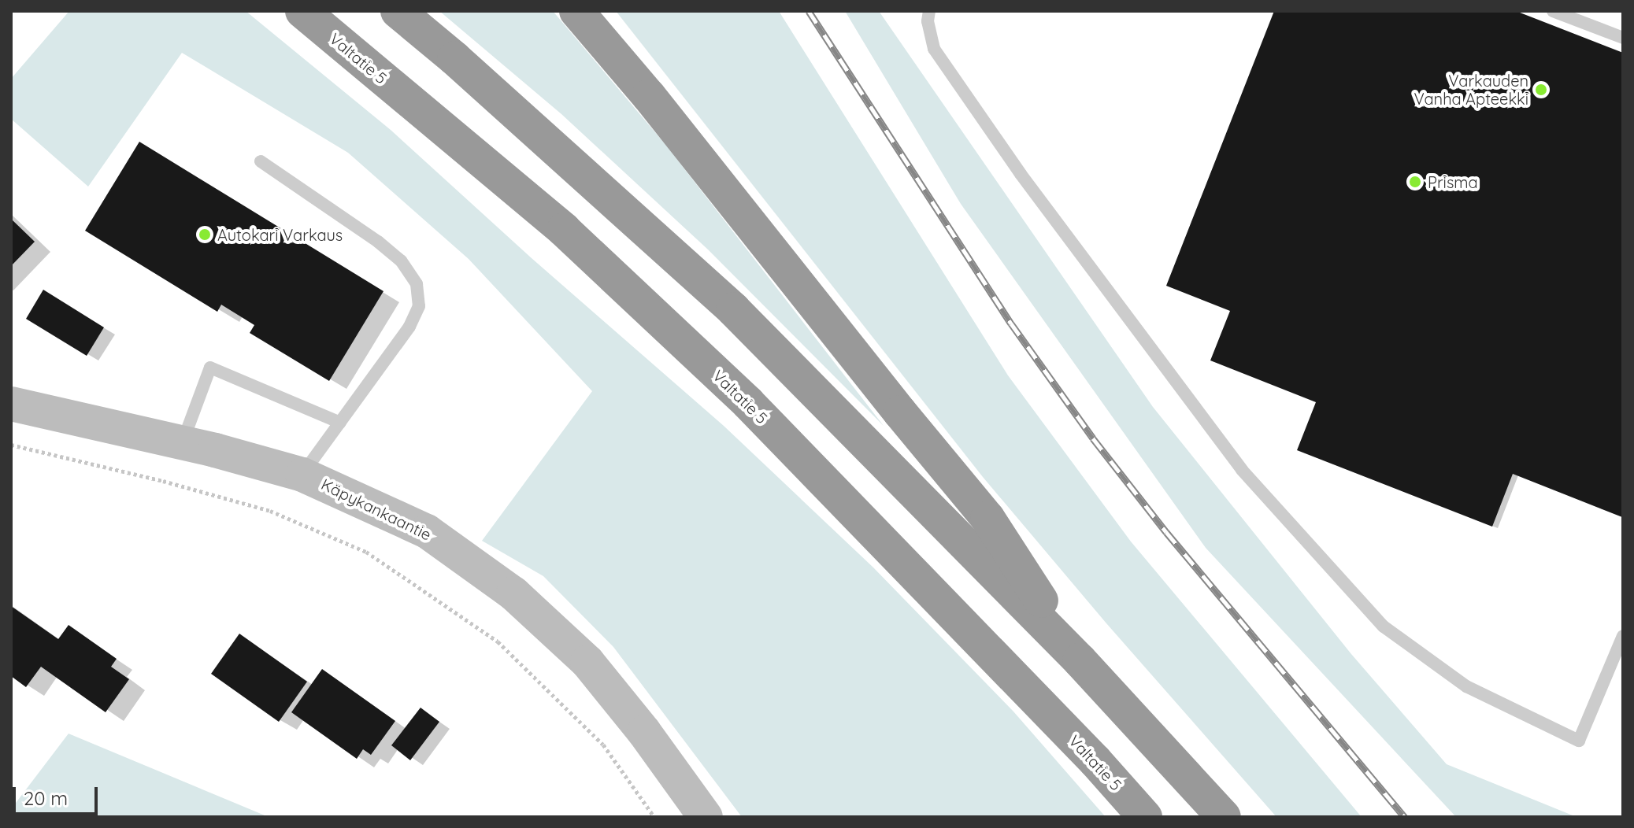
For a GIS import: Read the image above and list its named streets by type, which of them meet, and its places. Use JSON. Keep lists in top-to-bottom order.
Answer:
{
  "streets": {
    "highway": ["Valtatie 5"],
    "street": ["Käpykankaantie"]
  },
  "places": ["Varkauden Vanha Apteekki", "Prisma", "Autokari Varkaus"],
  "scale_bar": "20 m"
}
